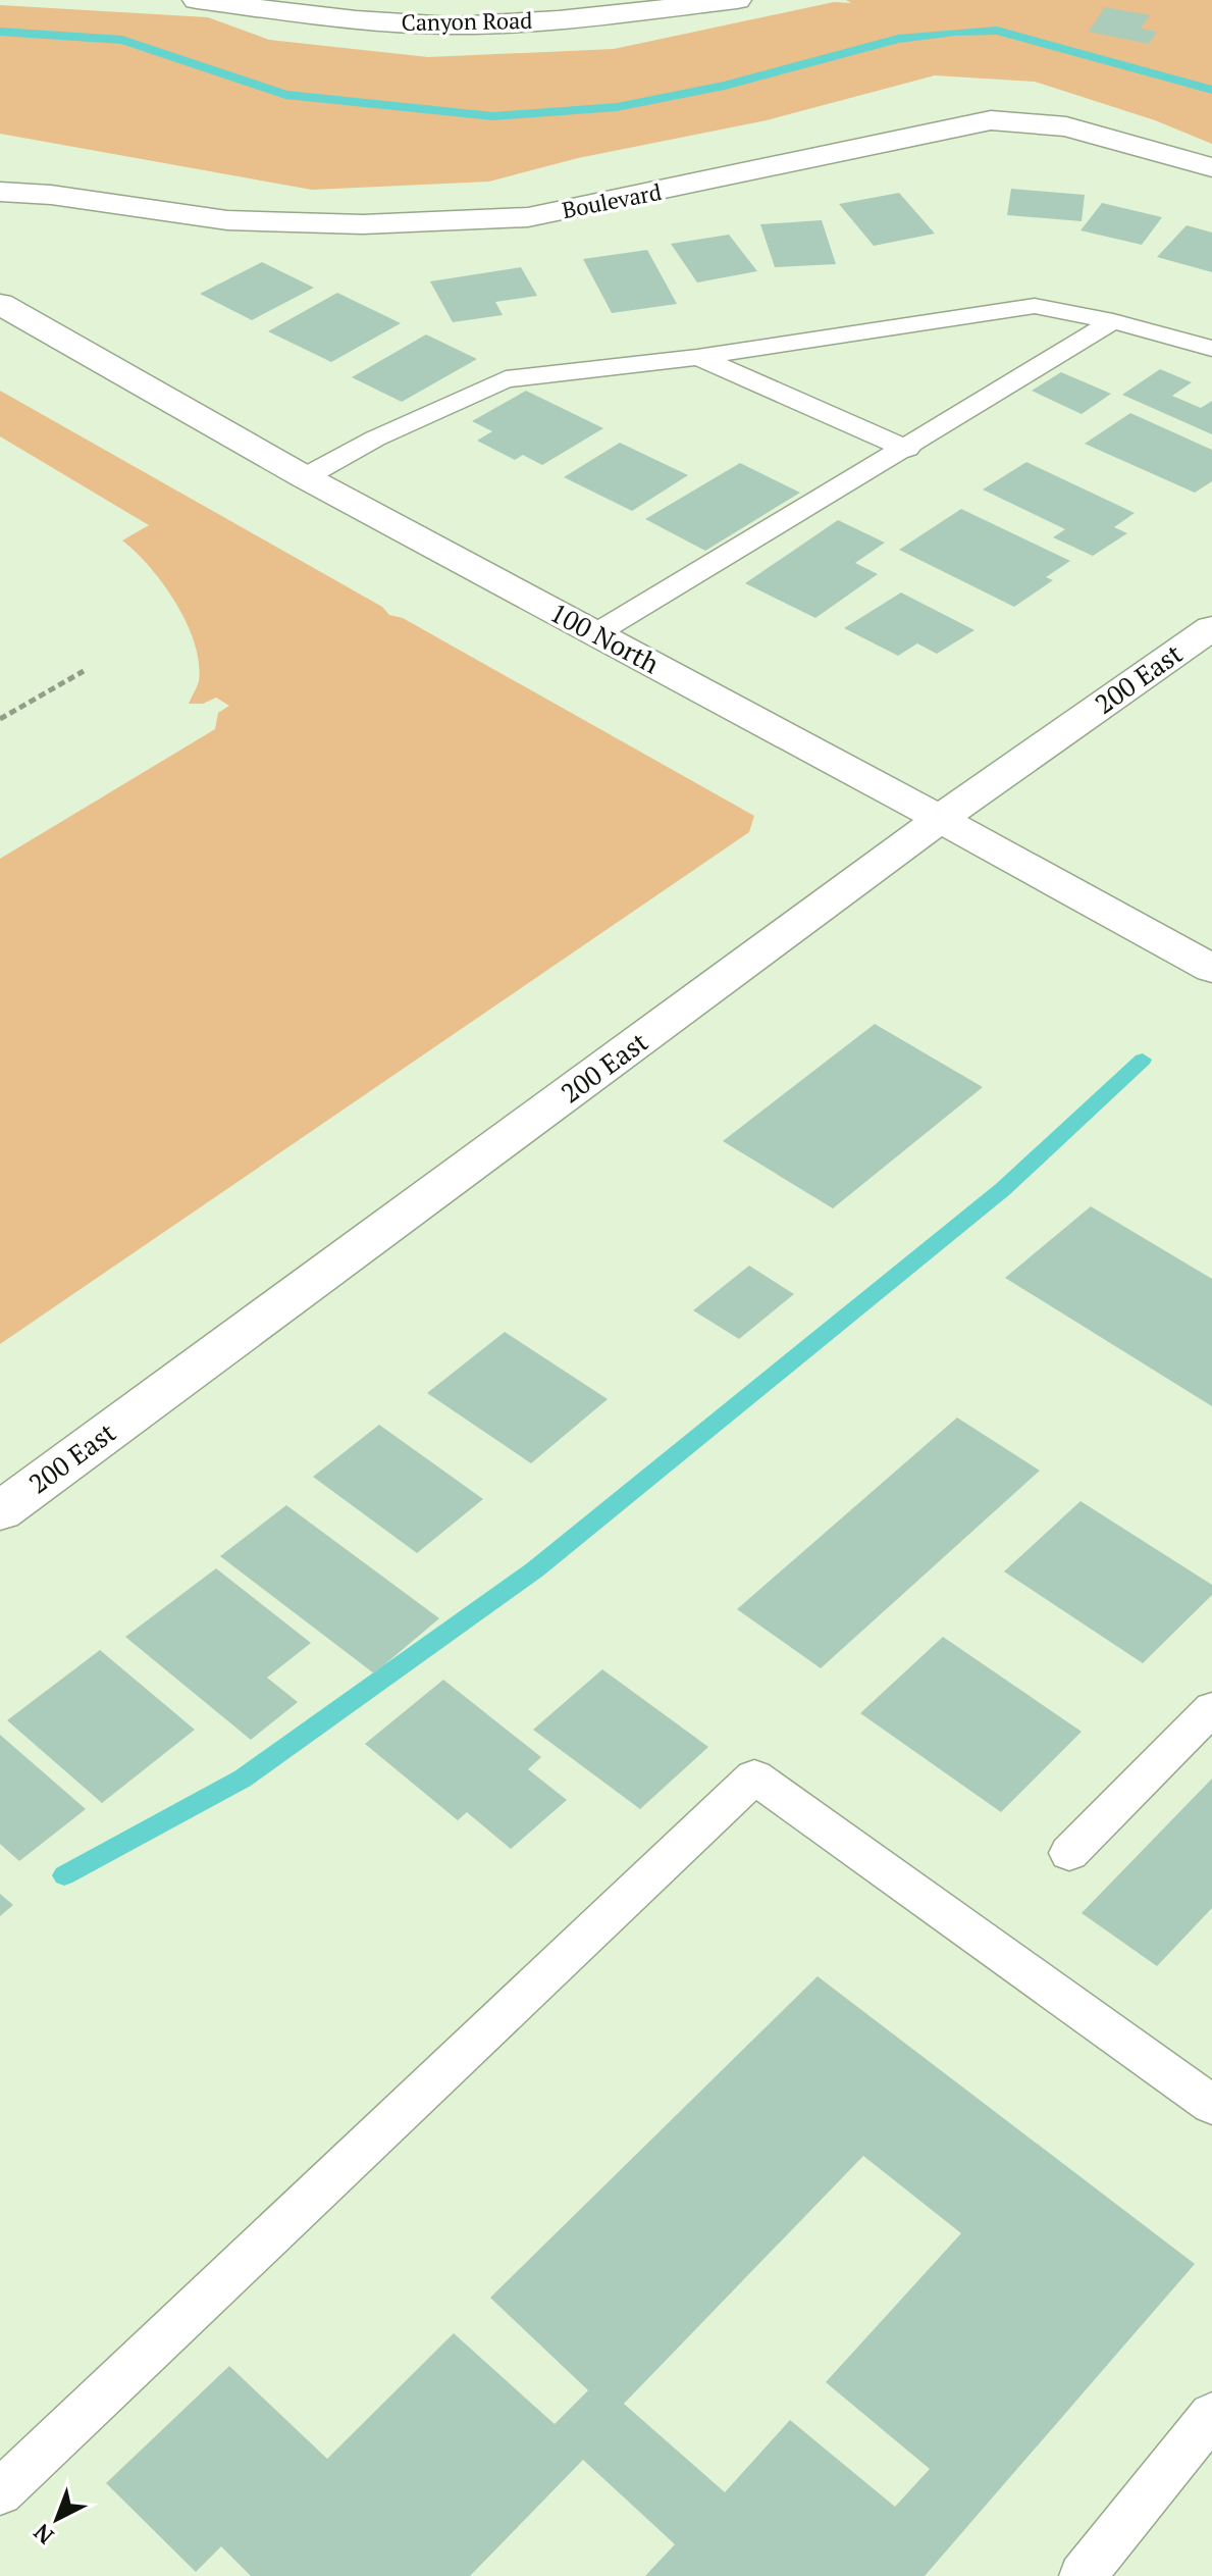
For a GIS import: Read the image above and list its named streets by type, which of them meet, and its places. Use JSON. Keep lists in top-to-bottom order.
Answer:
{
  "streets": {
    "street": [
      "Canyon Road",
      "Boulevard",
      "100 North",
      "200 East"
    ]
  },
  "crossings": [
    ["100 North", "200 East"]
  ],
  "north": "bottom left"
}
